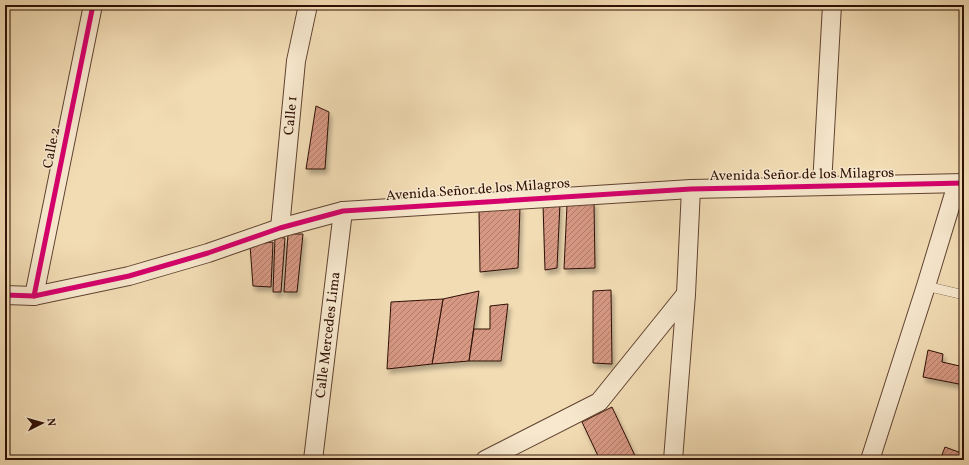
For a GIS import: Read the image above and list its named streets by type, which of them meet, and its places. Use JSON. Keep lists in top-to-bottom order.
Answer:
{
  "streets": {
    "street": [
      "Calle 1",
      "Calle 2",
      "Avenida Señor de los Milagros",
      "Calle Mercedes Lima"
    ]
  },
  "crossings": [
    ["Calle 1", "Avenida Señor de los Milagros"],
    ["Calle 2", "Avenida Señor de los Milagros"],
    ["Avenida Señor de los Milagros", "Calle Mercedes Lima"]
  ],
  "north": "right"
}
